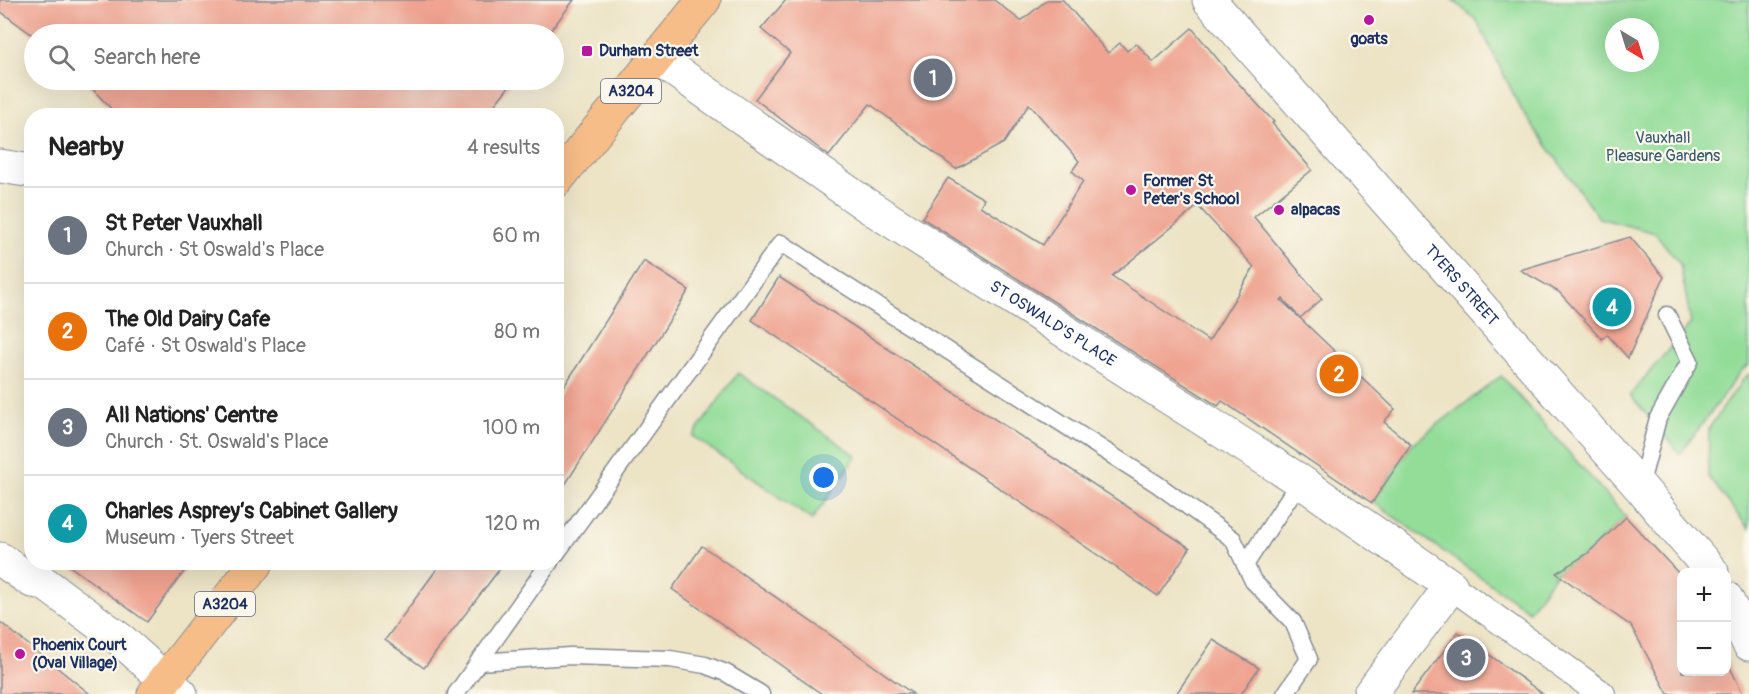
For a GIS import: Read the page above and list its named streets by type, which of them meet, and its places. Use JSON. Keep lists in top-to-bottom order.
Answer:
{
  "streets": {
    "highway": ["A3204"],
    "street": ["TYERS STREET", "ST OSWALD'S PLACE"]
  },
  "crossings": [
    ["A3204", "ST OSWALD'S PLACE"]
  ],
  "parks": ["Vauxhall Pleasure Gardens"],
  "places": {
    "other": [
      "goats",
      "Former St Peter's School",
      "alpacas",
      "Phoenix Court (Oval Village)"
    ],
    "transit": ["Durham Street"]
  },
  "north": "bottom right",
  "page": {
    "search": "Search here",
    "pins": [
      "1",
      "4",
      "2",
      "3"
    ],
    "heading": ["Nearby", "4 results"],
    "list": [
      {
        "mark": "1",
        "name": "St Peter Vauxhall",
        "note": "Church · St Oswald's Place",
        "value": "60 m"
      },
      {
        "mark": "2",
        "name": "The Old Dairy Cafe",
        "note": "Café · St Oswald's Place",
        "value": "80 m"
      },
      {
        "mark": "3",
        "name": "All Nations' Centre",
        "note": "Church · St. Oswald's Place",
        "value": "100 m"
      },
      {
        "mark": "4",
        "name": "Charles Asprey’s Cabinet Gallery",
        "note": "Museum · Tyers Street",
        "value": "120 m"
      }
    ],
    "map_buttons": ["+", "−"]
  }
}
